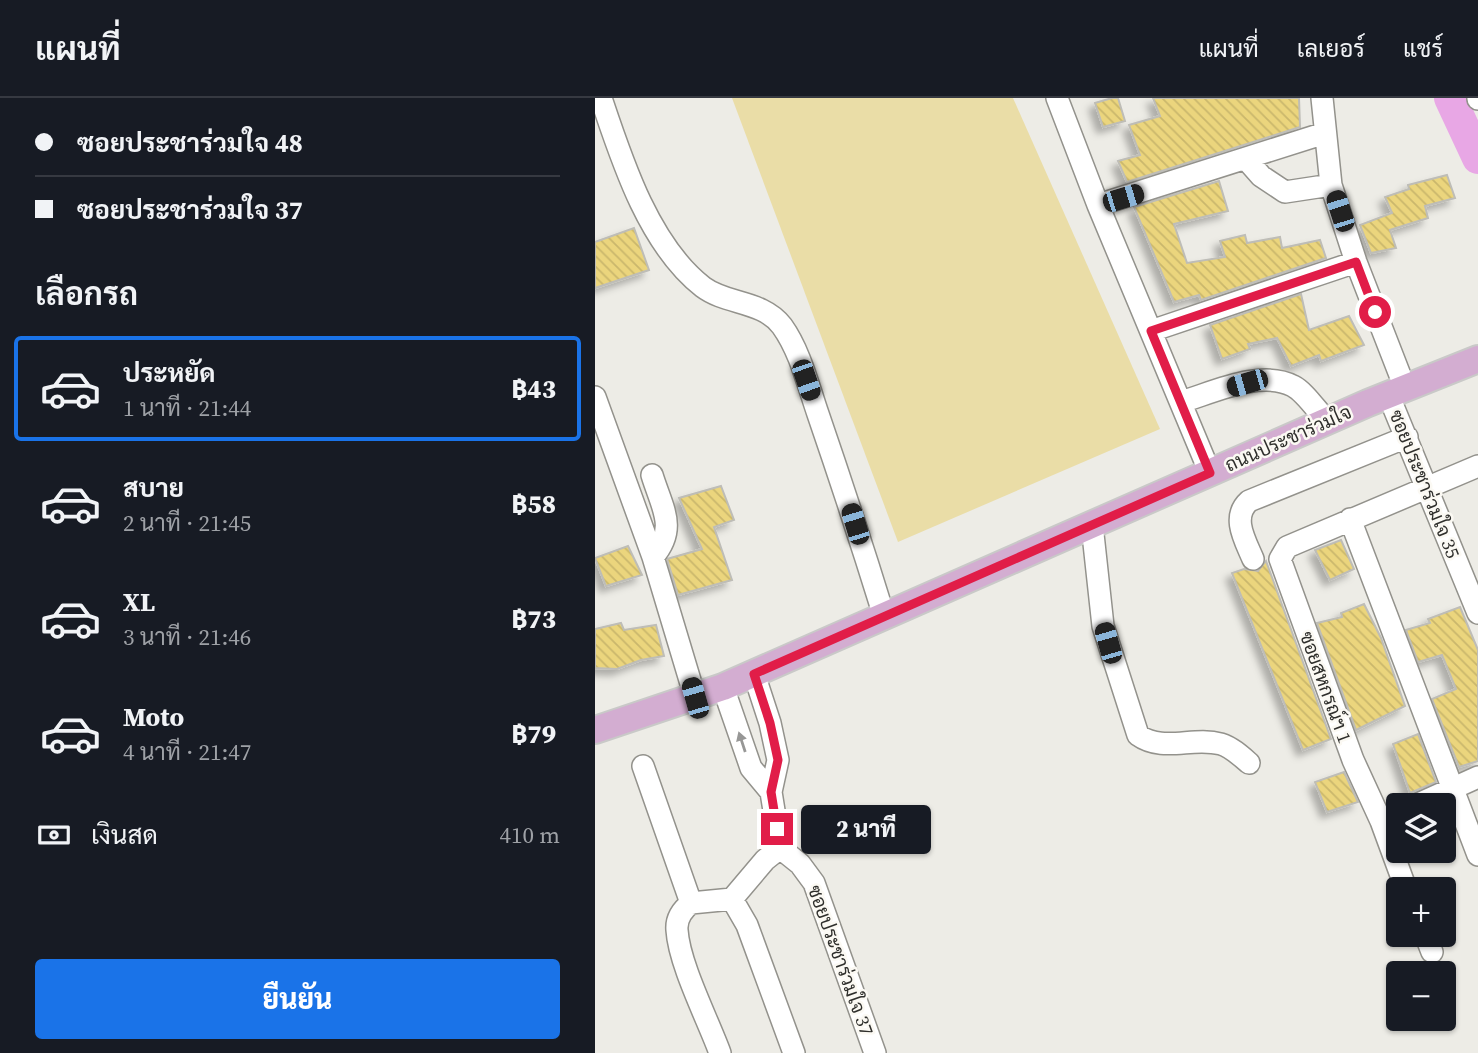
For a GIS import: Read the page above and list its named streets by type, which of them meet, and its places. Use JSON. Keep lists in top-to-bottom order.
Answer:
{
  "streets": {
    "main road": ["ถนนประชาร่วมใจ"],
    "street": ["ซอยประชาร่วมใจ 35", "ซอยสหกรณ์ฯ 1", "ซอยประชาร่วมใจ 37"]
  },
  "crossings": [
    ["ถนนประชาร่วมใจ", "ซอยประชาร่วมใจ 35"]
  ],
  "page": {
    "header": "แผนที่",
    "nav": ["แผนที่", "เลเยอร์", "แชร์"],
    "banner": ["ซอยประชาร่วมใจ 48", "ซอยประชาร่วมใจ 37"],
    "heading": "เลือกรถ",
    "list": [
      {
        "name": "ประหยัด",
        "note": "1 นาที · 21:44",
        "value": "฿43"
      },
      {
        "name": "สบาย",
        "note": "2 นาที · 21:45",
        "value": "฿58"
      },
      {
        "name": "XL",
        "note": "3 นาที · 21:46",
        "value": "฿73"
      },
      {
        "name": "Moto",
        "note": "4 นาที · 21:47",
        "value": "฿79"
      }
    ],
    "map_buttons": ["+", "−"],
    "pay": ["เงินสด", "410 m"],
    "bubble": "2 นาที",
    "buttons": "ยืนยัน"
  }
}
